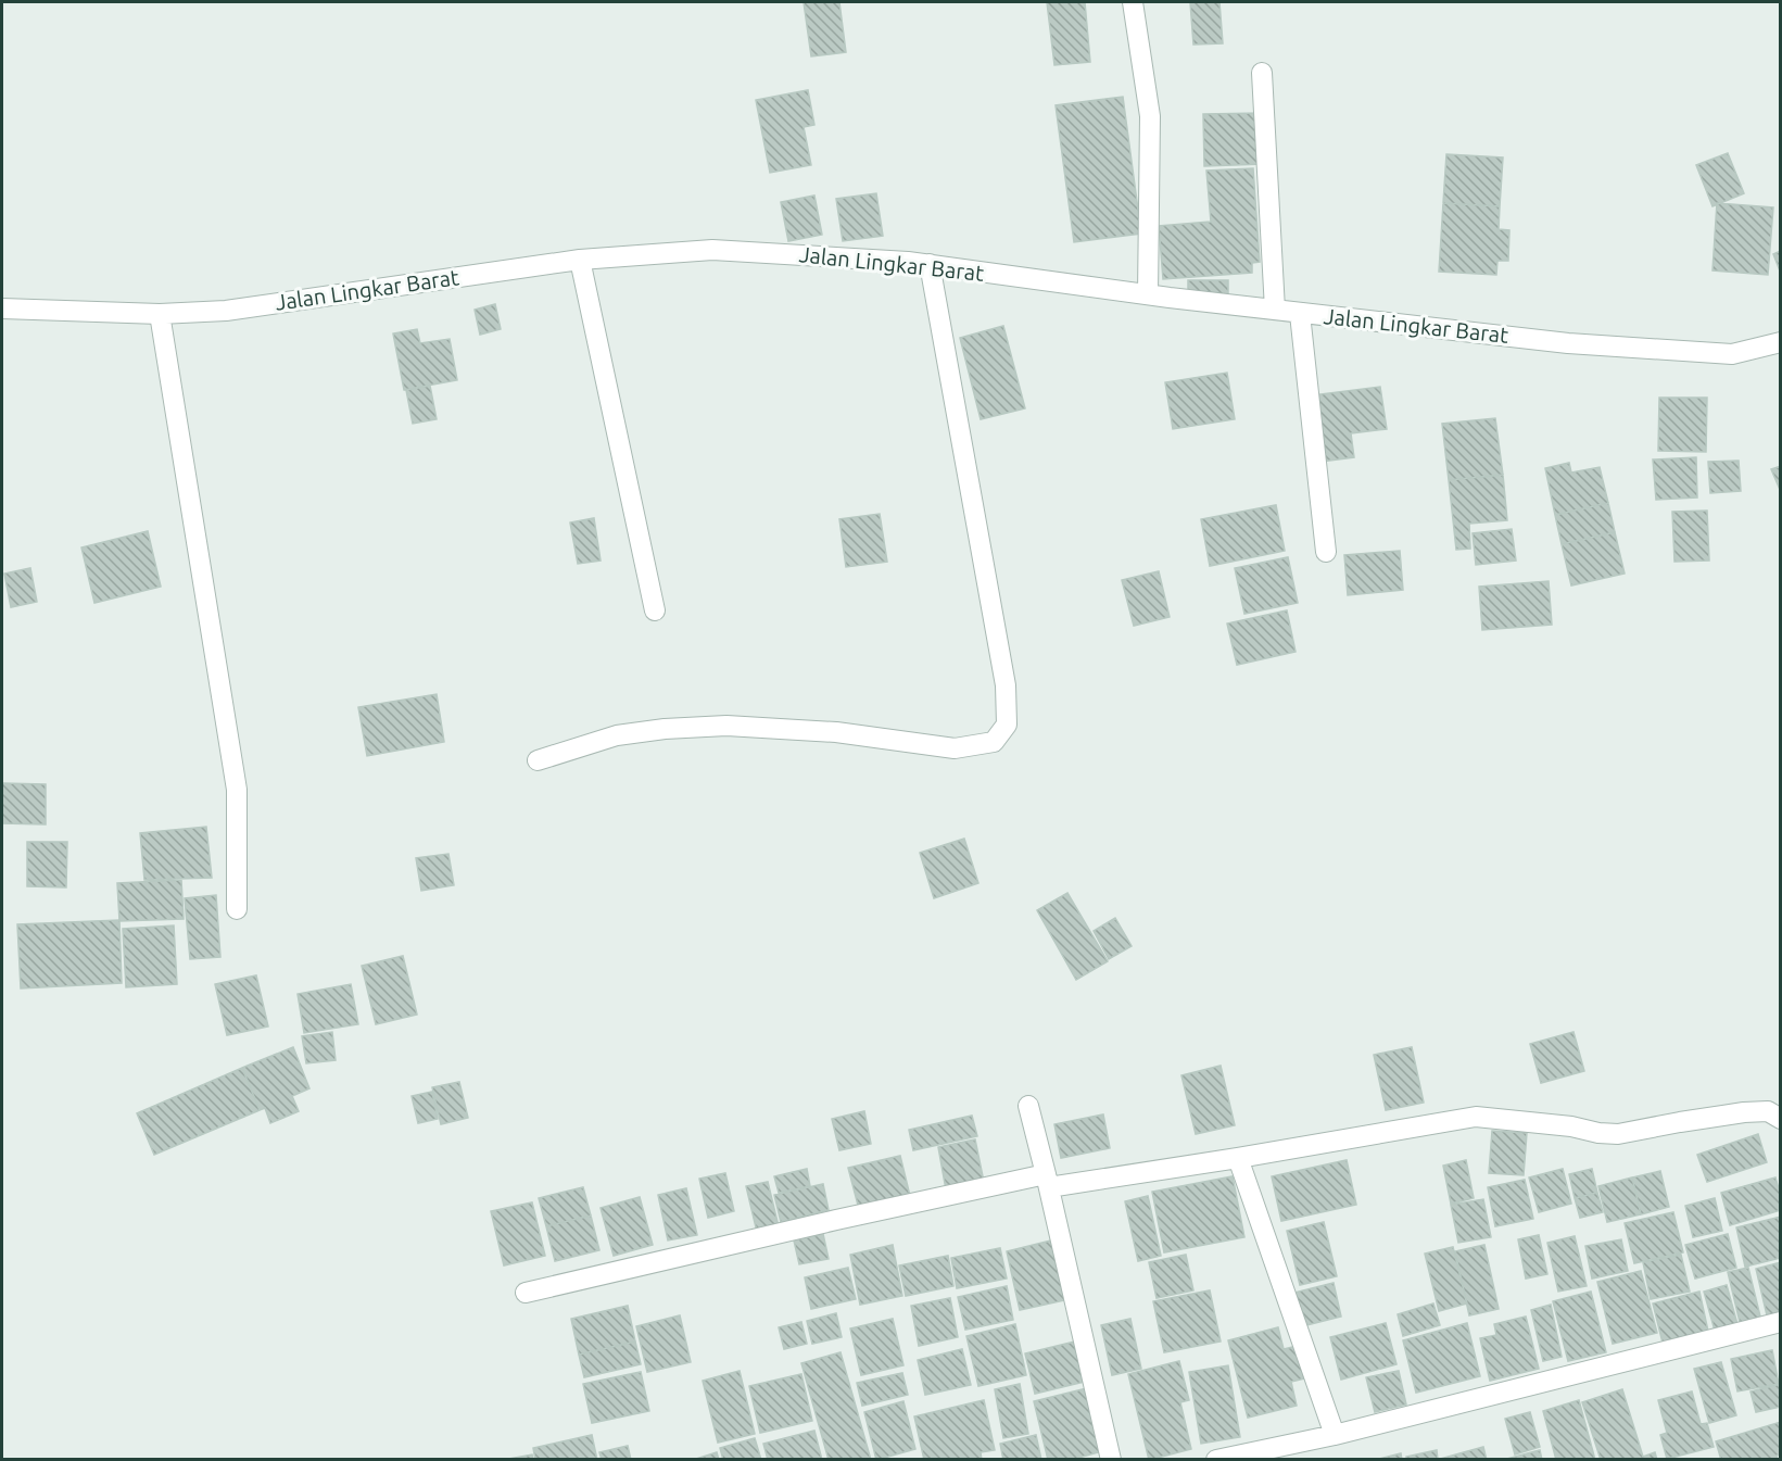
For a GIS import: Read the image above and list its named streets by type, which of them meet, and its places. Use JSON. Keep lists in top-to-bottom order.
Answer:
{
  "streets": {
    "street": ["Jalan Lingkar Barat"]
  }
}
